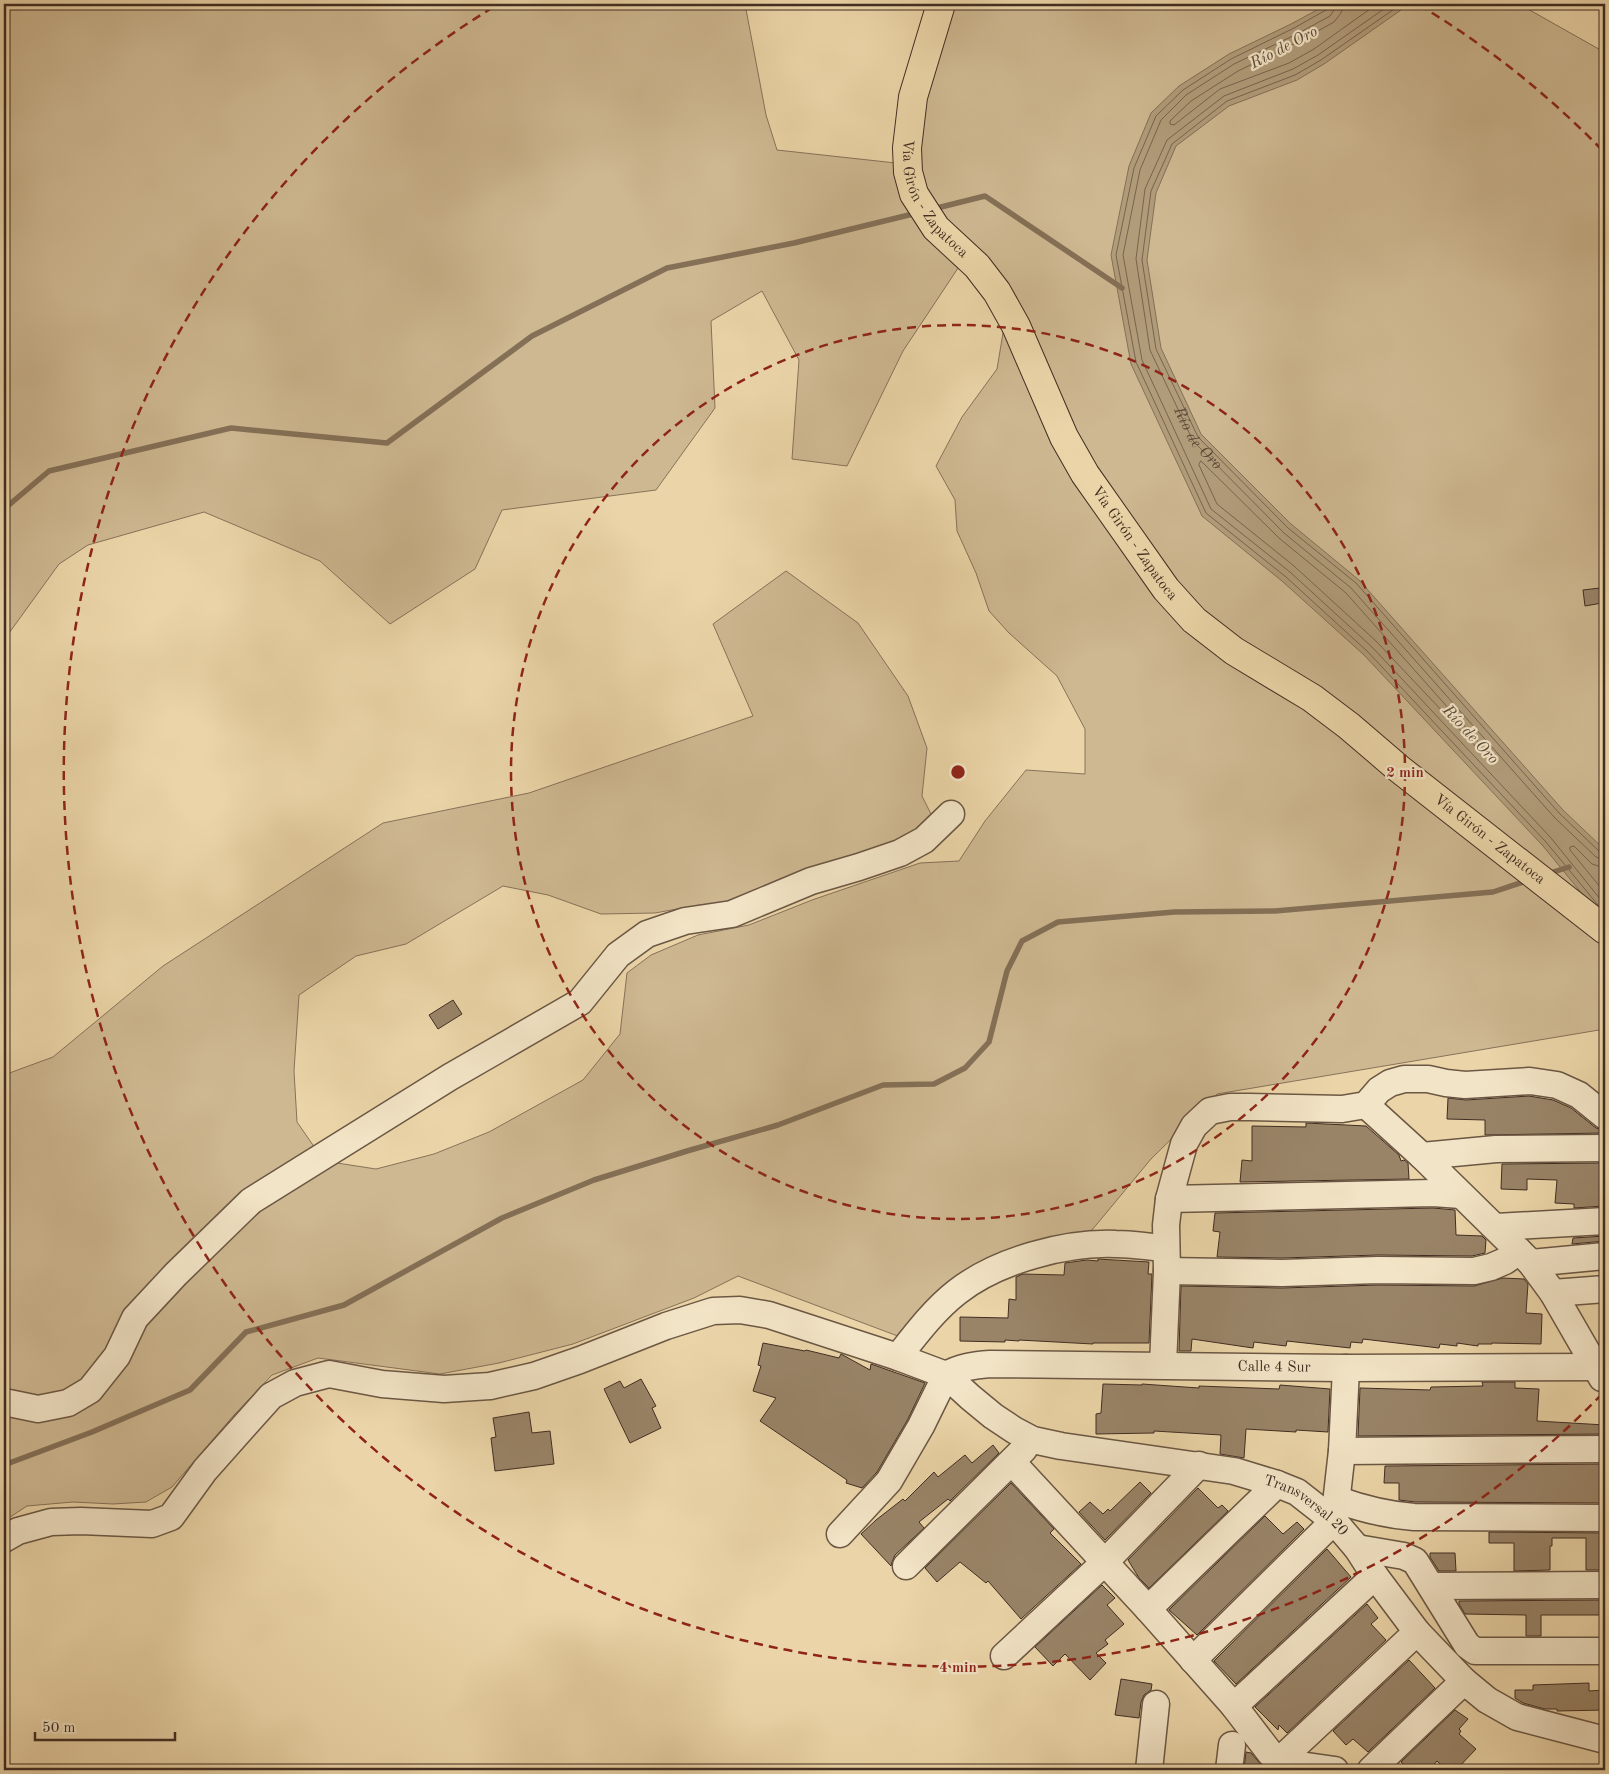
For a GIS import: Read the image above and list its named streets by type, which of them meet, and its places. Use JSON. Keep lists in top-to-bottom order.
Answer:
{
  "streets": {
    "main road": ["Vía Girón - Zapatoca"],
    "street": ["Calle 4 Sur", "Transversal 20"]
  },
  "crossings": [
    ["Calle 4 Sur", "Transversal 20"]
  ],
  "water": ["Río de Oro"],
  "scale_bar": "50 m",
  "rings": ["2 min", "4 min"]
}
